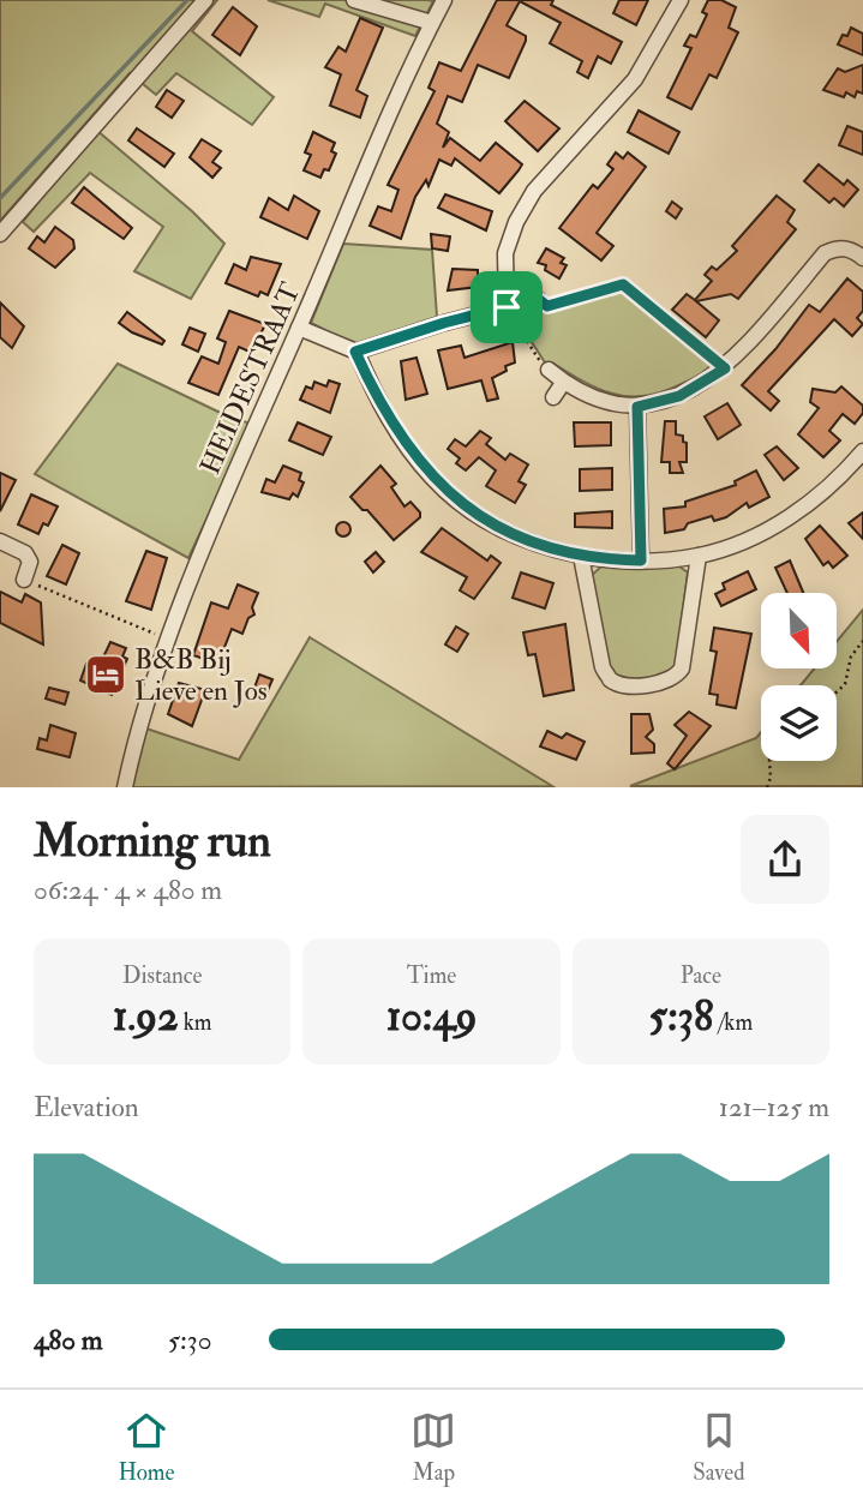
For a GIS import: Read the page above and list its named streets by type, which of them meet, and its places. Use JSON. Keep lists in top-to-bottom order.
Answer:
{
  "streets": {
    "street": ["HEIDESTRAAT"]
  },
  "places": {
    "hotel": ["B&B Bij Lieve en Jos"]
  },
  "north": "bottom right",
  "page": {
    "heading": ["Morning run", "06:24 · 4 × 480 m"],
    "stats": [
      ["Distance", "1.92 km"],
      ["Time", "10:49"],
      ["Pace", "5:38 /km"]
    ],
    "chart": ["Elevation", "121–125 m"],
    "list": [
      {
        "name": "480 m",
        "note": "5:30"
      }
    ],
    "tabs": ["Home", "Map", "Saved"]
  }
}
